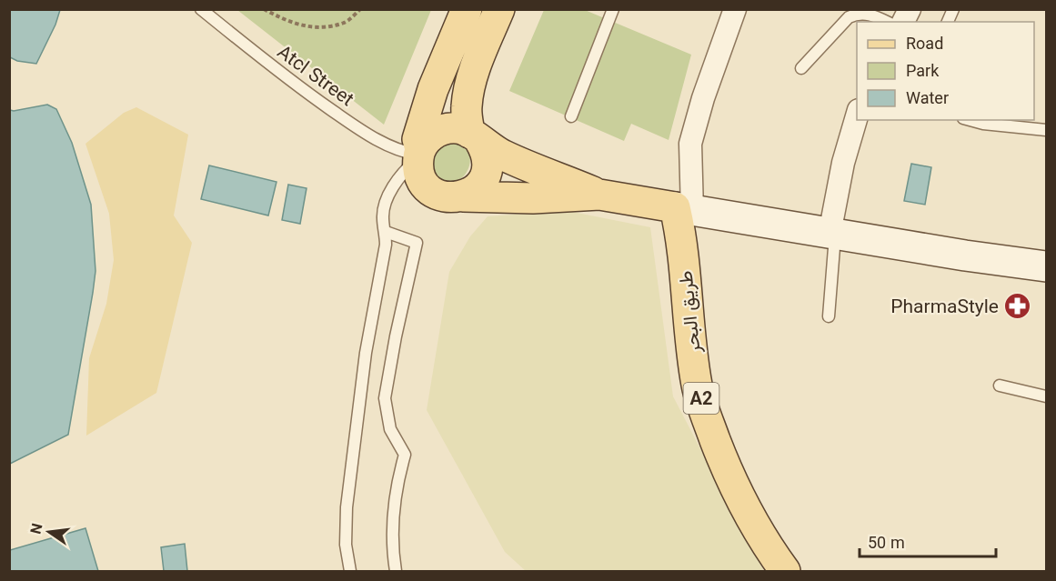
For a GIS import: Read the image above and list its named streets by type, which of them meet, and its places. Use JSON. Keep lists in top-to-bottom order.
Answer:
{
  "streets": {
    "main road": ["طريق البحر", "A2"],
    "lane": ["Atcl Street"]
  },
  "places": {
    "pharmacy": ["PharmaStyle"]
  },
  "legend": ["Road", "Park", "Water"],
  "scale_bar": "50 m",
  "north": "left"
}
